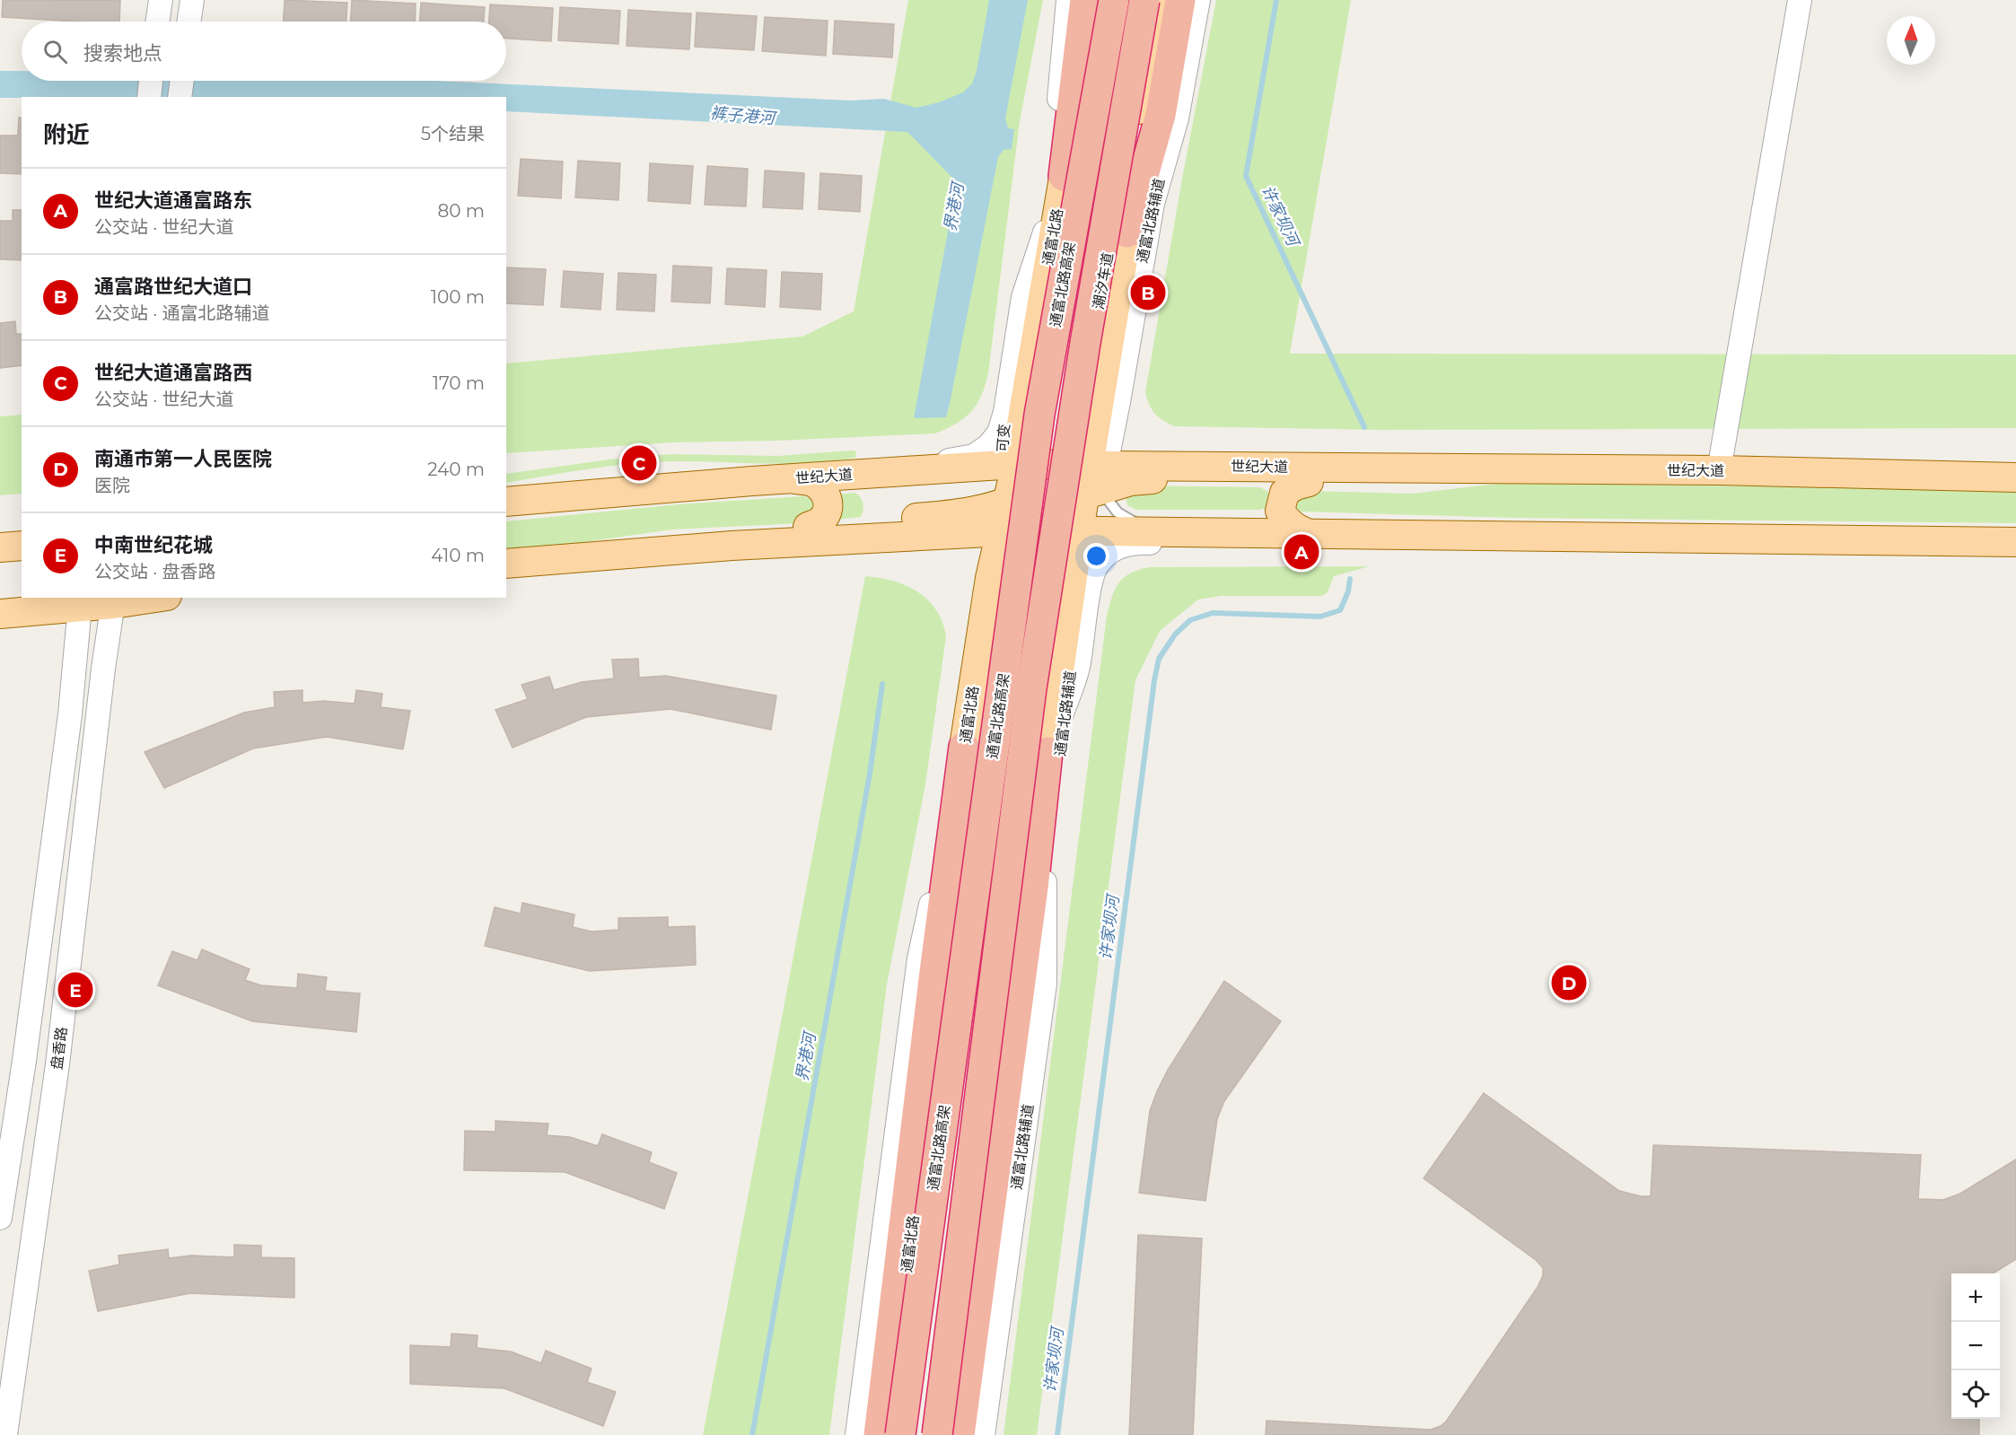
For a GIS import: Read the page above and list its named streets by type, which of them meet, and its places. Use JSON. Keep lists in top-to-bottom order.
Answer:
{
  "streets": {
    "highway": ["通富北路高架"],
    "main road": ["通富北路", "世纪大道"],
    "street": ["通富北路辅道", "盘香路"],
    "lane": ["潮汐车道", "可变"]
  },
  "crossings": [
    ["通富北路", "可变"],
    ["通富北路", "世纪大道"],
    ["可变", "世纪大道"]
  ],
  "water": ["裤子港河", "界港河", "许家坝河"],
  "north": "top",
  "page": {
    "search": "搜索地点",
    "heading": ["附近", "5个结果"],
    "list": [
      {
        "mark": "A",
        "name": "世纪大道通富路东",
        "note": "公交站 · 世纪大道",
        "value": "80 m"
      },
      {
        "mark": "B",
        "name": "通富路世纪大道口",
        "note": "公交站 · 通富北路辅道",
        "value": "100 m"
      },
      {
        "mark": "C",
        "name": "世纪大道通富路西",
        "note": "公交站 · 世纪大道",
        "value": "170 m"
      },
      {
        "mark": "D",
        "name": "南通市第一人民医院",
        "note": "医院",
        "value": "240 m"
      },
      {
        "mark": "E",
        "name": "中南世纪花城",
        "note": "公交站 · 盘香路",
        "value": "410 m"
      }
    ],
    "pins": [
      "B",
      "C",
      "A",
      "D",
      "E"
    ],
    "map_buttons": ["+", "−"]
  }
}
